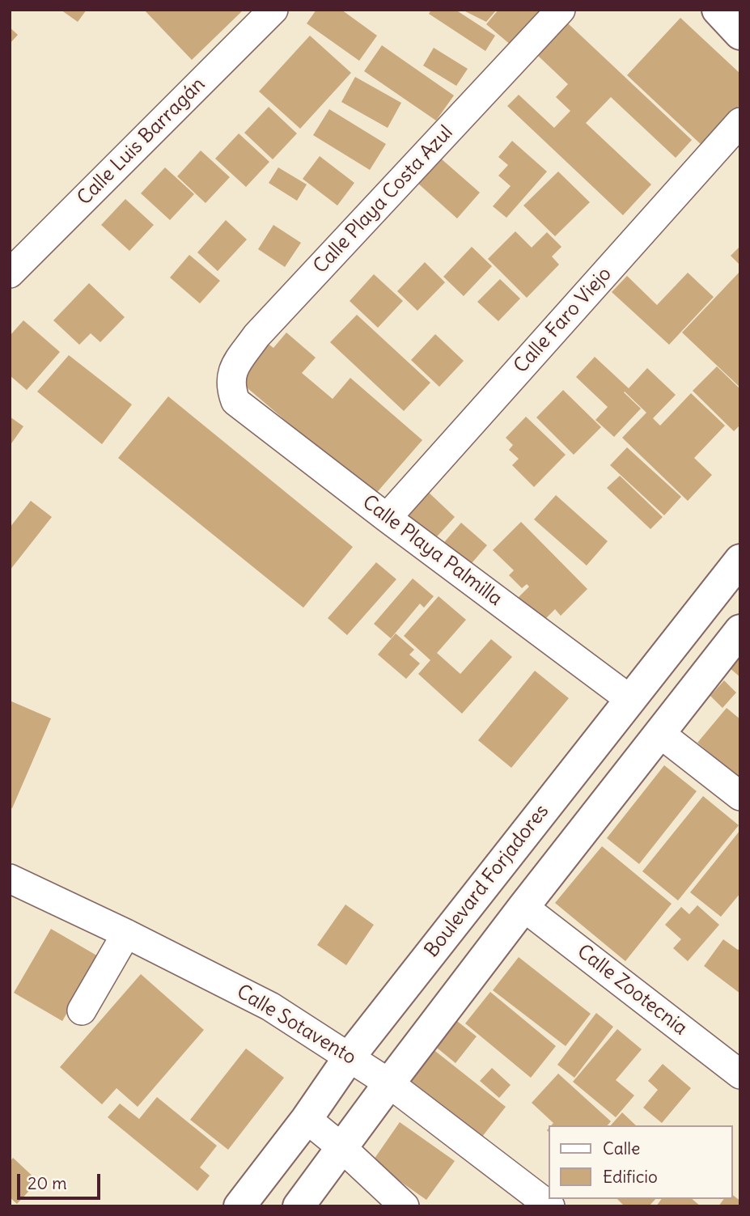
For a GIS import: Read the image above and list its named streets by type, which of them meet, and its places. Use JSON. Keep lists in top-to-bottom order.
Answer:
{
  "streets": {
    "street": [
      "Calle Luis Barragán",
      "Calle Playa Costa Azul",
      "Calle Faro Viejo",
      "Calle Playa Palmilla",
      "Boulevard Forjadores",
      "Calle Zootecnia",
      "Calle Sotavento"
    ]
  },
  "crossings": [
    ["Calle Playa Costa Azul", "Calle Playa Palmilla"],
    ["Calle Faro Viejo", "Calle Playa Palmilla"],
    ["Calle Playa Palmilla", "Boulevard Forjadores"],
    ["Boulevard Forjadores", "Calle Sotavento"]
  ],
  "legend": ["Calle", "Edificio"],
  "scale_bar": "20 m"
}
